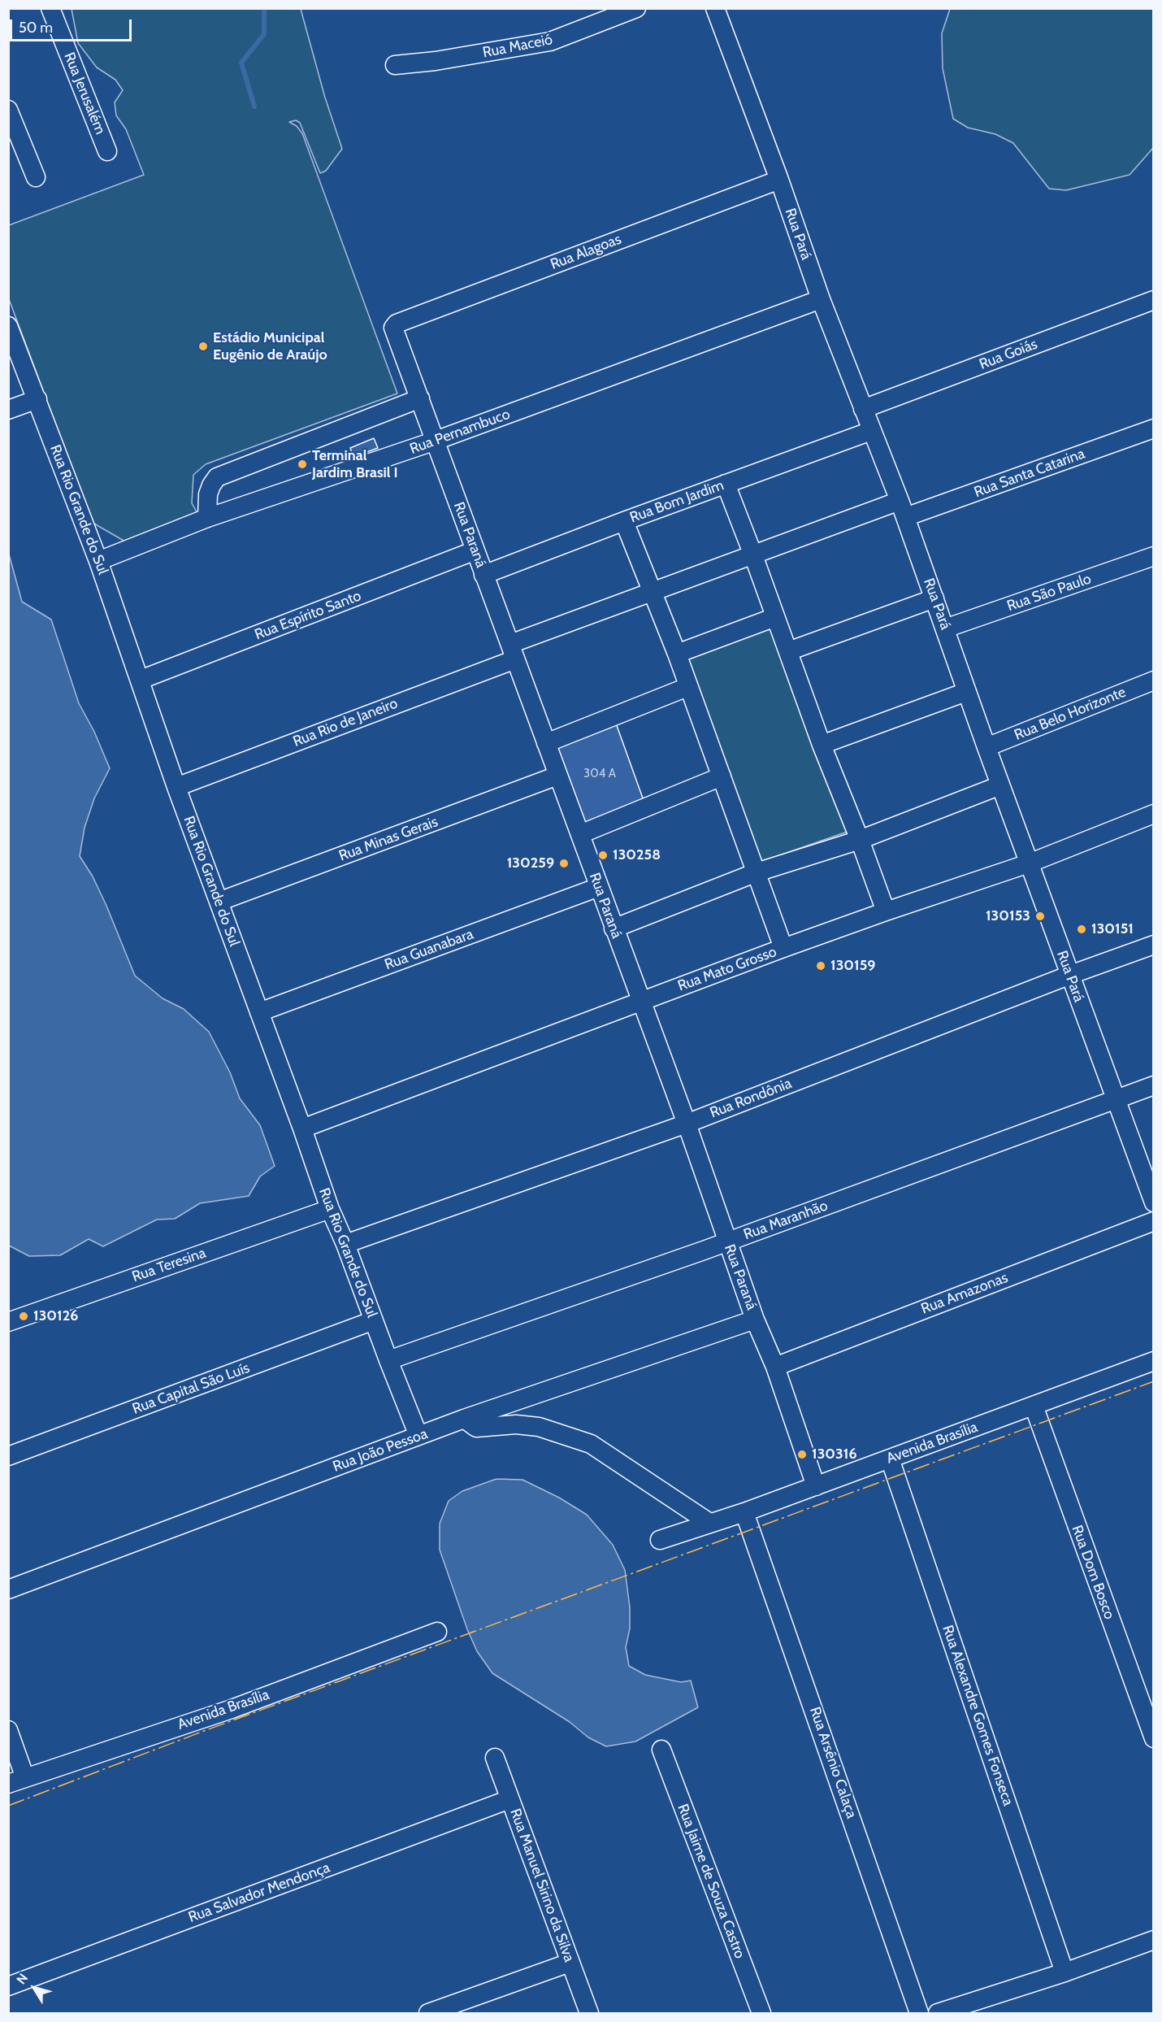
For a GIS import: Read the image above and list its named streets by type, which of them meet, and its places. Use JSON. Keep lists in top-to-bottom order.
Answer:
{
  "streets": {
    "street": [
      "Rua Maceió",
      "Rua Jerusalém",
      "Rua Pará",
      "Rua Alagoas",
      "Rua Goiás",
      "Rua Pernambuco",
      "Rua Santa Catarina",
      "Rua Bom Jardim",
      "Rua Rio Grande do Sul",
      "Rua Paraná",
      "Rua São Paulo",
      "Rua Espírito Santo",
      "Rua Belo Horizonte",
      "Rua Rio de Janeiro",
      "Rua Minas Gerais",
      "Rua Guanabara",
      "Rua Mato Grosso",
      "Rua Rondônia",
      "Rua Maranhão",
      "Rua Teresina",
      "Rua Amazonas",
      "Rua Capital São Luís",
      "Avenida Brasília",
      "Rua João Pessoa",
      "Rua Dom Bosco",
      "Rua Alexandre Gomes Fonseca",
      "Rua Arsênio Calaça",
      "Rua Jaime de Souza Castro",
      "Rua Manuel Sirino da Silva",
      "Rua Salvador Mendonça"
    ]
  },
  "crossings": [
    ["Rua Pará", "Rua Alagoas"],
    ["Rua Pará", "Rua Goiás"],
    ["Rua Pará", "Rua Pernambuco"],
    ["Rua Pará", "Rua Santa Catarina"],
    ["Rua Pará", "Rua Bom Jardim"],
    ["Rua Pará", "Rua São Paulo"],
    ["Rua Pará", "Rua Belo Horizonte"],
    ["Rua Pará", "Rua Mato Grosso"],
    ["Rua Pará", "Rua Rondônia"],
    ["Rua Pará", "Rua Maranhão"],
    ["Rua Alagoas", "Rua Paraná"],
    ["Rua Pernambuco", "Rua Rio Grande do Sul"],
    ["Rua Pernambuco", "Rua Paraná"],
    ["Rua Santa Catarina", "Rua Rio de Janeiro"],
    ["Rua Bom Jardim", "Rua Paraná"],
    ["Rua Rio Grande do Sul", "Rua Espírito Santo"],
    ["Rua Rio Grande do Sul", "Rua Rio de Janeiro"],
    ["Rua Rio Grande do Sul", "Rua Minas Gerais"],
    ["Rua Rio Grande do Sul", "Rua Guanabara"],
    ["Rua Rio Grande do Sul", "Rua Mato Grosso"],
    ["Rua Rio Grande do Sul", "Rua Rondônia"],
    ["Rua Rio Grande do Sul", "Rua Maranhão"],
    ["Rua Rio Grande do Sul", "Rua Teresina"],
    ["Rua Rio Grande do Sul", "Rua Capital São Luís"],
    ["Rua Rio Grande do Sul", "Rua João Pessoa"],
    ["Rua Paraná", "Rua Espírito Santo"],
    ["Rua Paraná", "Rua Rio de Janeiro"],
    ["Rua Paraná", "Rua Minas Gerais"],
    ["Rua Paraná", "Rua Guanabara"],
    ["Rua Paraná", "Rua Mato Grosso"],
    ["Rua Paraná", "Rua Rondônia"],
    ["Rua Paraná", "Rua Maranhão"],
    ["Rua Paraná", "Rua Amazonas"],
    ["Rua Paraná", "Avenida Brasília"],
    ["Rua Paraná", "Rua João Pessoa"],
    ["Avenida Brasília", "Rua Dom Bosco"],
    ["Avenida Brasília", "Rua Alexandre Gomes Fonseca"],
    ["Avenida Brasília", "Rua Arsênio Calaça"],
    ["Rua Manuel Sirino da Silva", "Rua Salvador Mendonça"]
  ],
  "places": [
    "Estádio Municipal Eugênio de Araújo",
    "Terminal Jardim Brasil I",
    "130258",
    "130259",
    "130153",
    "130151",
    "130159",
    "130126",
    "130316"
  ],
  "house_numbers": ["304 A"],
  "scale_bar": "50 m",
  "north": "top left"
}
